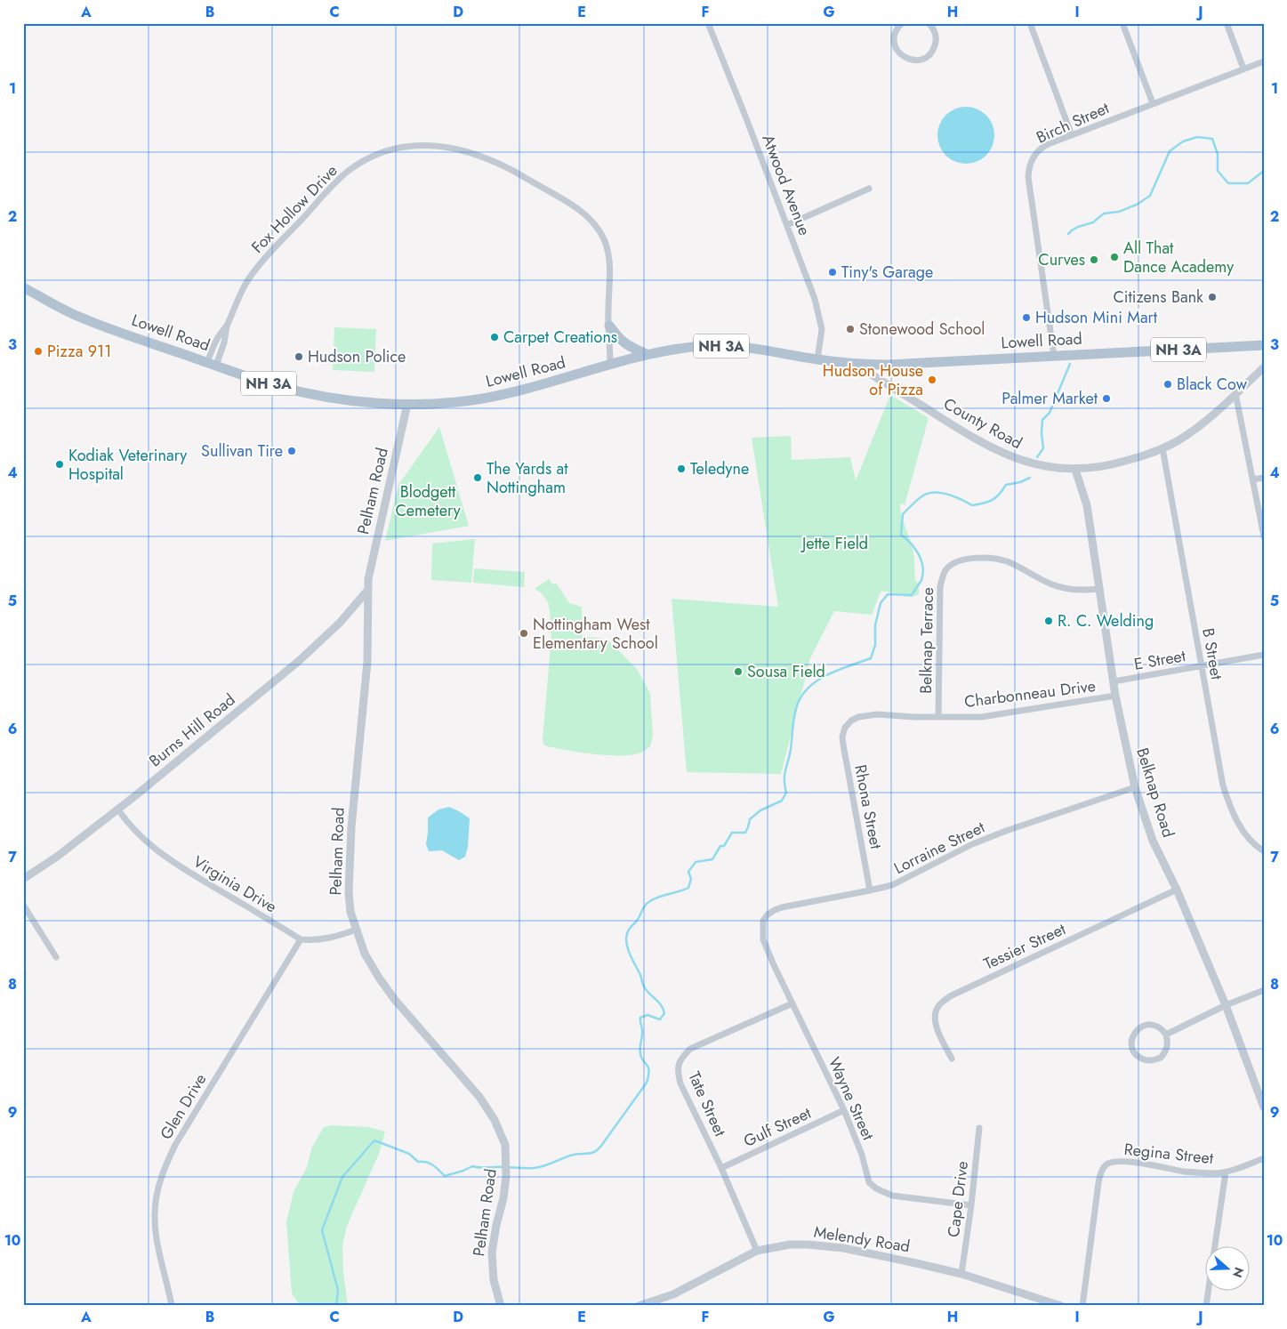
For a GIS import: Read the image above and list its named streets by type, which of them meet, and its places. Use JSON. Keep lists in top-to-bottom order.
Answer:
{
  "streets": {
    "main road": ["Lowell Road", "NH 3A"],
    "street": [
      "Birch Street",
      "Atwood Avenue",
      "Fox Hollow Drive",
      "County Road",
      "Pelham Road",
      "Belknap Terrace",
      "B Street",
      "E Street",
      "Charbonneau Drive",
      "Burns Hill Road",
      "Belknap Road",
      "Rhona Street",
      "Lorraine Street",
      "Virginia Drive",
      "Tessier Street",
      "Wayne Street",
      "Tate Street",
      "Glen Drive",
      "Gulf Street",
      "Regina Street",
      "Cape Drive",
      "Melendy Road"
    ]
  },
  "crossings": [
    ["Birch Street", "Lowell Road"],
    ["Atwood Avenue", "Lowell Road"],
    ["Fox Hollow Drive", "Lowell Road"],
    ["Lowell Road", "County Road"],
    ["Lowell Road", "Pelham Road"],
    ["County Road", "B Street"],
    ["County Road", "Belknap Road"],
    ["Pelham Road", "Burns Hill Road"],
    ["Pelham Road", "Virginia Drive"],
    ["Belknap Terrace", "Charbonneau Drive"],
    ["Belknap Terrace", "Belknap Road"],
    ["B Street", "E Street"],
    ["E Street", "Belknap Road"],
    ["Charbonneau Drive", "Belknap Road"],
    ["Charbonneau Drive", "Rhona Street"],
    ["Burns Hill Road", "Virginia Drive"],
    ["Belknap Road", "Lorraine Street"],
    ["Belknap Road", "Tessier Street"],
    ["Rhona Street", "Lorraine Street"],
    ["Lorraine Street", "Wayne Street"],
    ["Virginia Drive", "Glen Drive"],
    ["Wayne Street", "Tate Street"],
    ["Wayne Street", "Gulf Street"],
    ["Wayne Street", "Cape Drive"],
    ["Tate Street", "Gulf Street"],
    ["Tate Street", "Melendy Road"],
    ["Cape Drive", "Melendy Road"]
  ],
  "parks": ["Blodgett Cemetery", "Jette Field"],
  "places": [
    "All That Dance Academy",
    "Curves",
    "Tiny's Garage",
    "Citizens Bank",
    "Hudson Mini Mart",
    "Stonewood School",
    "Carpet Creations",
    "Pizza 911",
    "Hudson Police",
    "Hudson House of Pizza",
    "Black Cow",
    "Palmer Market",
    "Sullivan Tire",
    "Kodiak Veterinary Hospital",
    "Teledyne",
    "The Yards at Nottingham",
    "R. C. Welding",
    "Nottingham West Elementary School",
    "Sousa Field"
  ],
  "north": "right",
  "grid": {
    "columns": [
      "A",
      "B",
      "C",
      "D",
      "E",
      "F",
      "G",
      "H",
      "I",
      "J"
    ],
    "rows": [
      "1",
      "2",
      "3",
      "4",
      "5",
      "6",
      "7",
      "8",
      "9",
      "10"
    ]
  }
}
